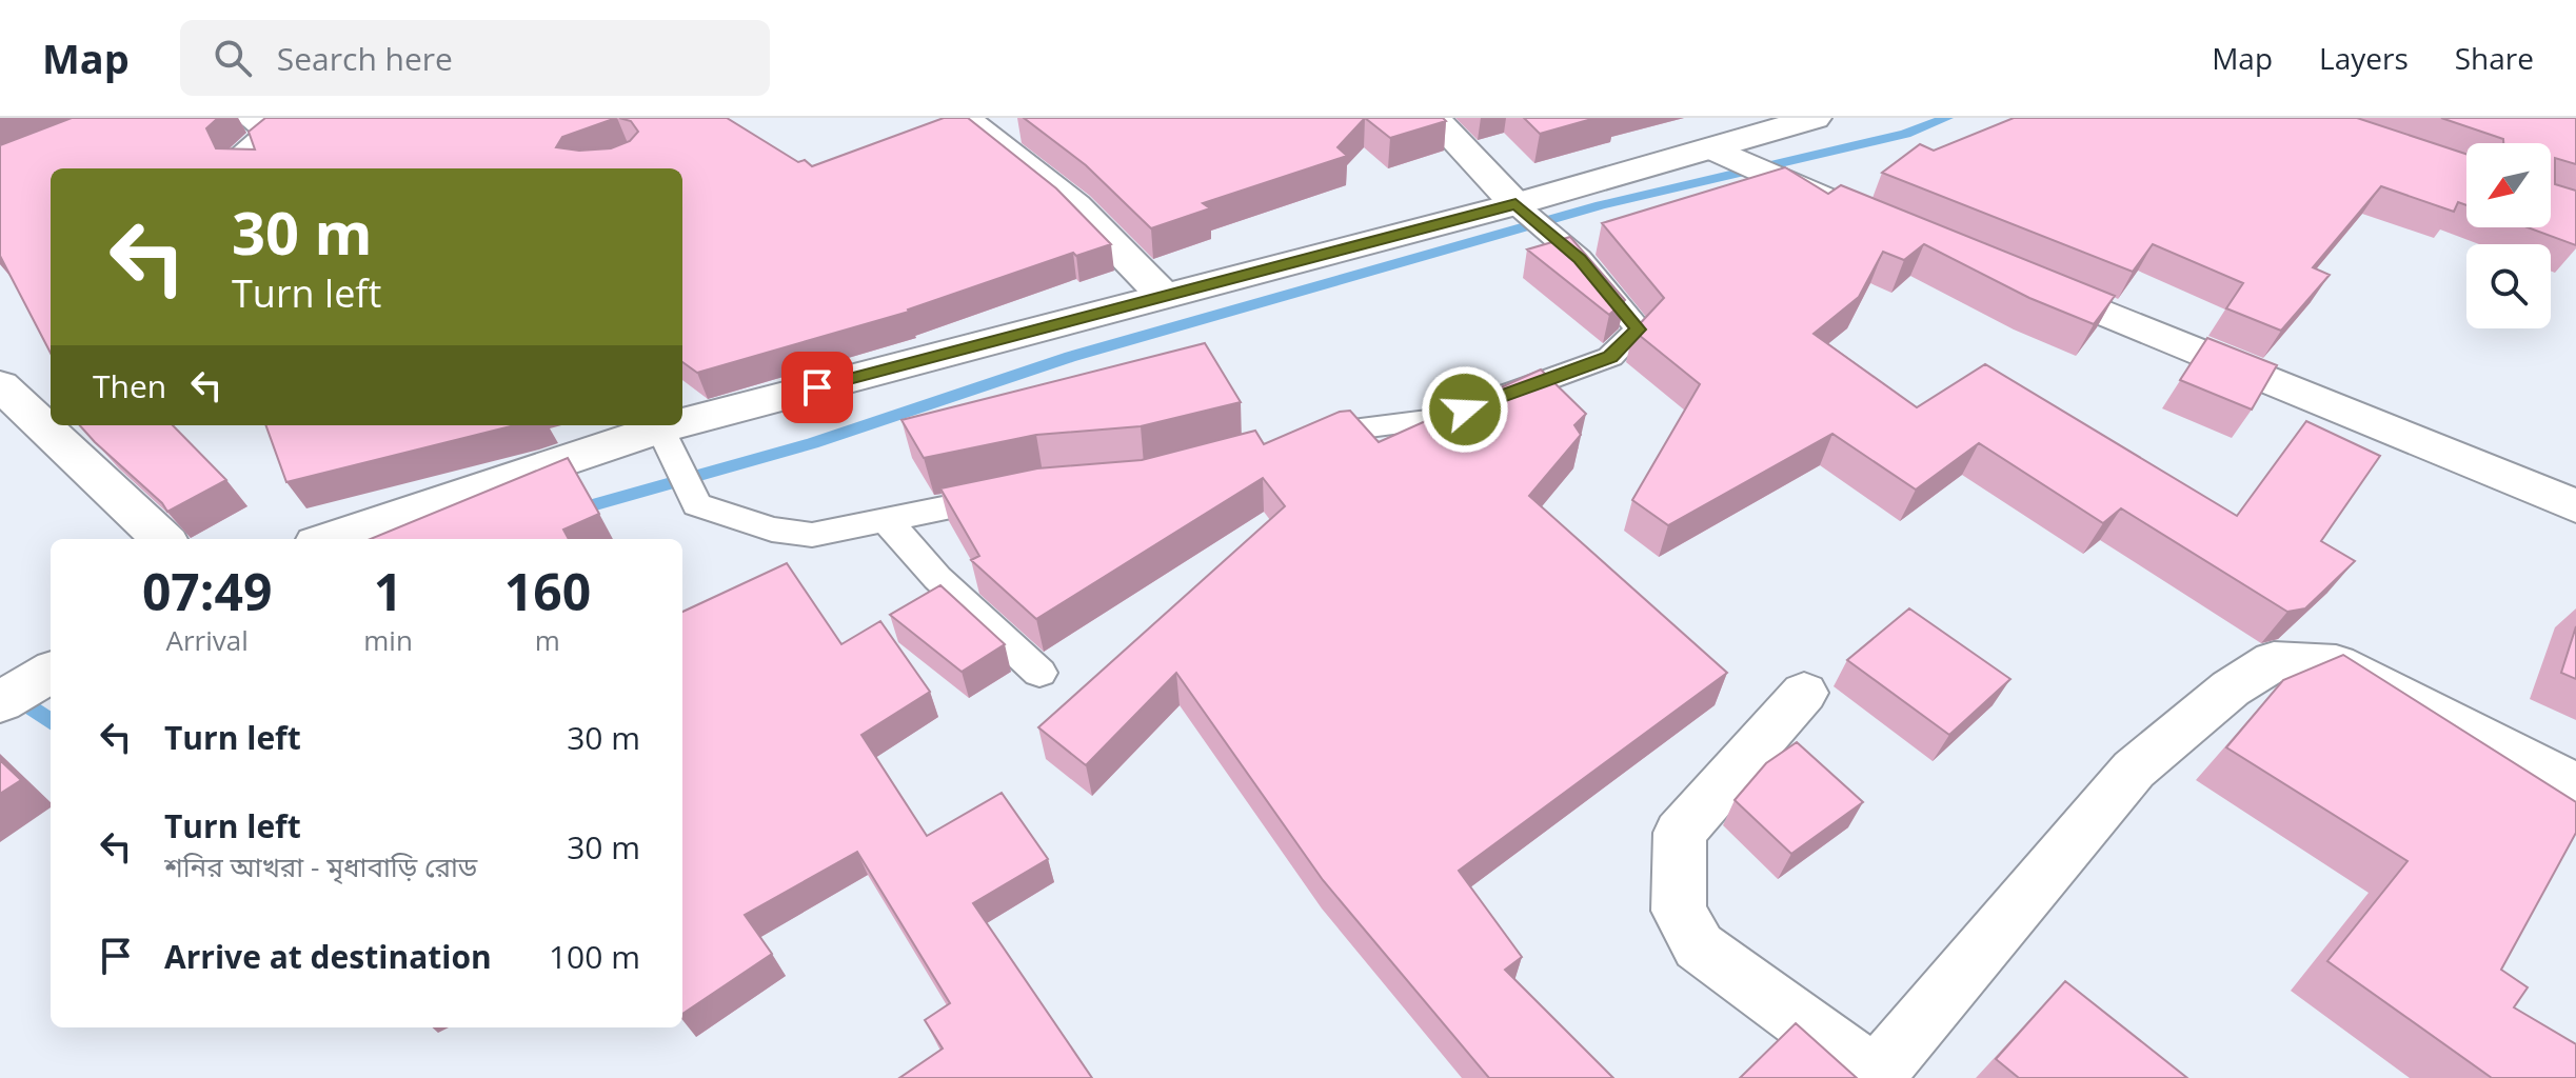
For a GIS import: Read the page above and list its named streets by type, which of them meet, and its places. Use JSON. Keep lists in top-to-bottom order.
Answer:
{
  "north": "bottom left",
  "page": {
    "header": "Map",
    "search": "Search here",
    "nav": ["Map", "Layers", "Share"],
    "turn": ["30 m", "Turn left"],
    "then": "Then",
    "eta": [
      "07:49",
      "Arrival",
      "1",
      "min",
      "160",
      "m"
    ],
    "list": [
      {
        "name": "Turn left",
        "value": "30 m"
      },
      {
        "name": "Turn left",
        "note": "শনির আখরা - মৃধাবাড়ি রোড",
        "value": "30 m"
      },
      {
        "name": "Arrive at destination",
        "value": "100 m"
      }
    ]
  }
}
